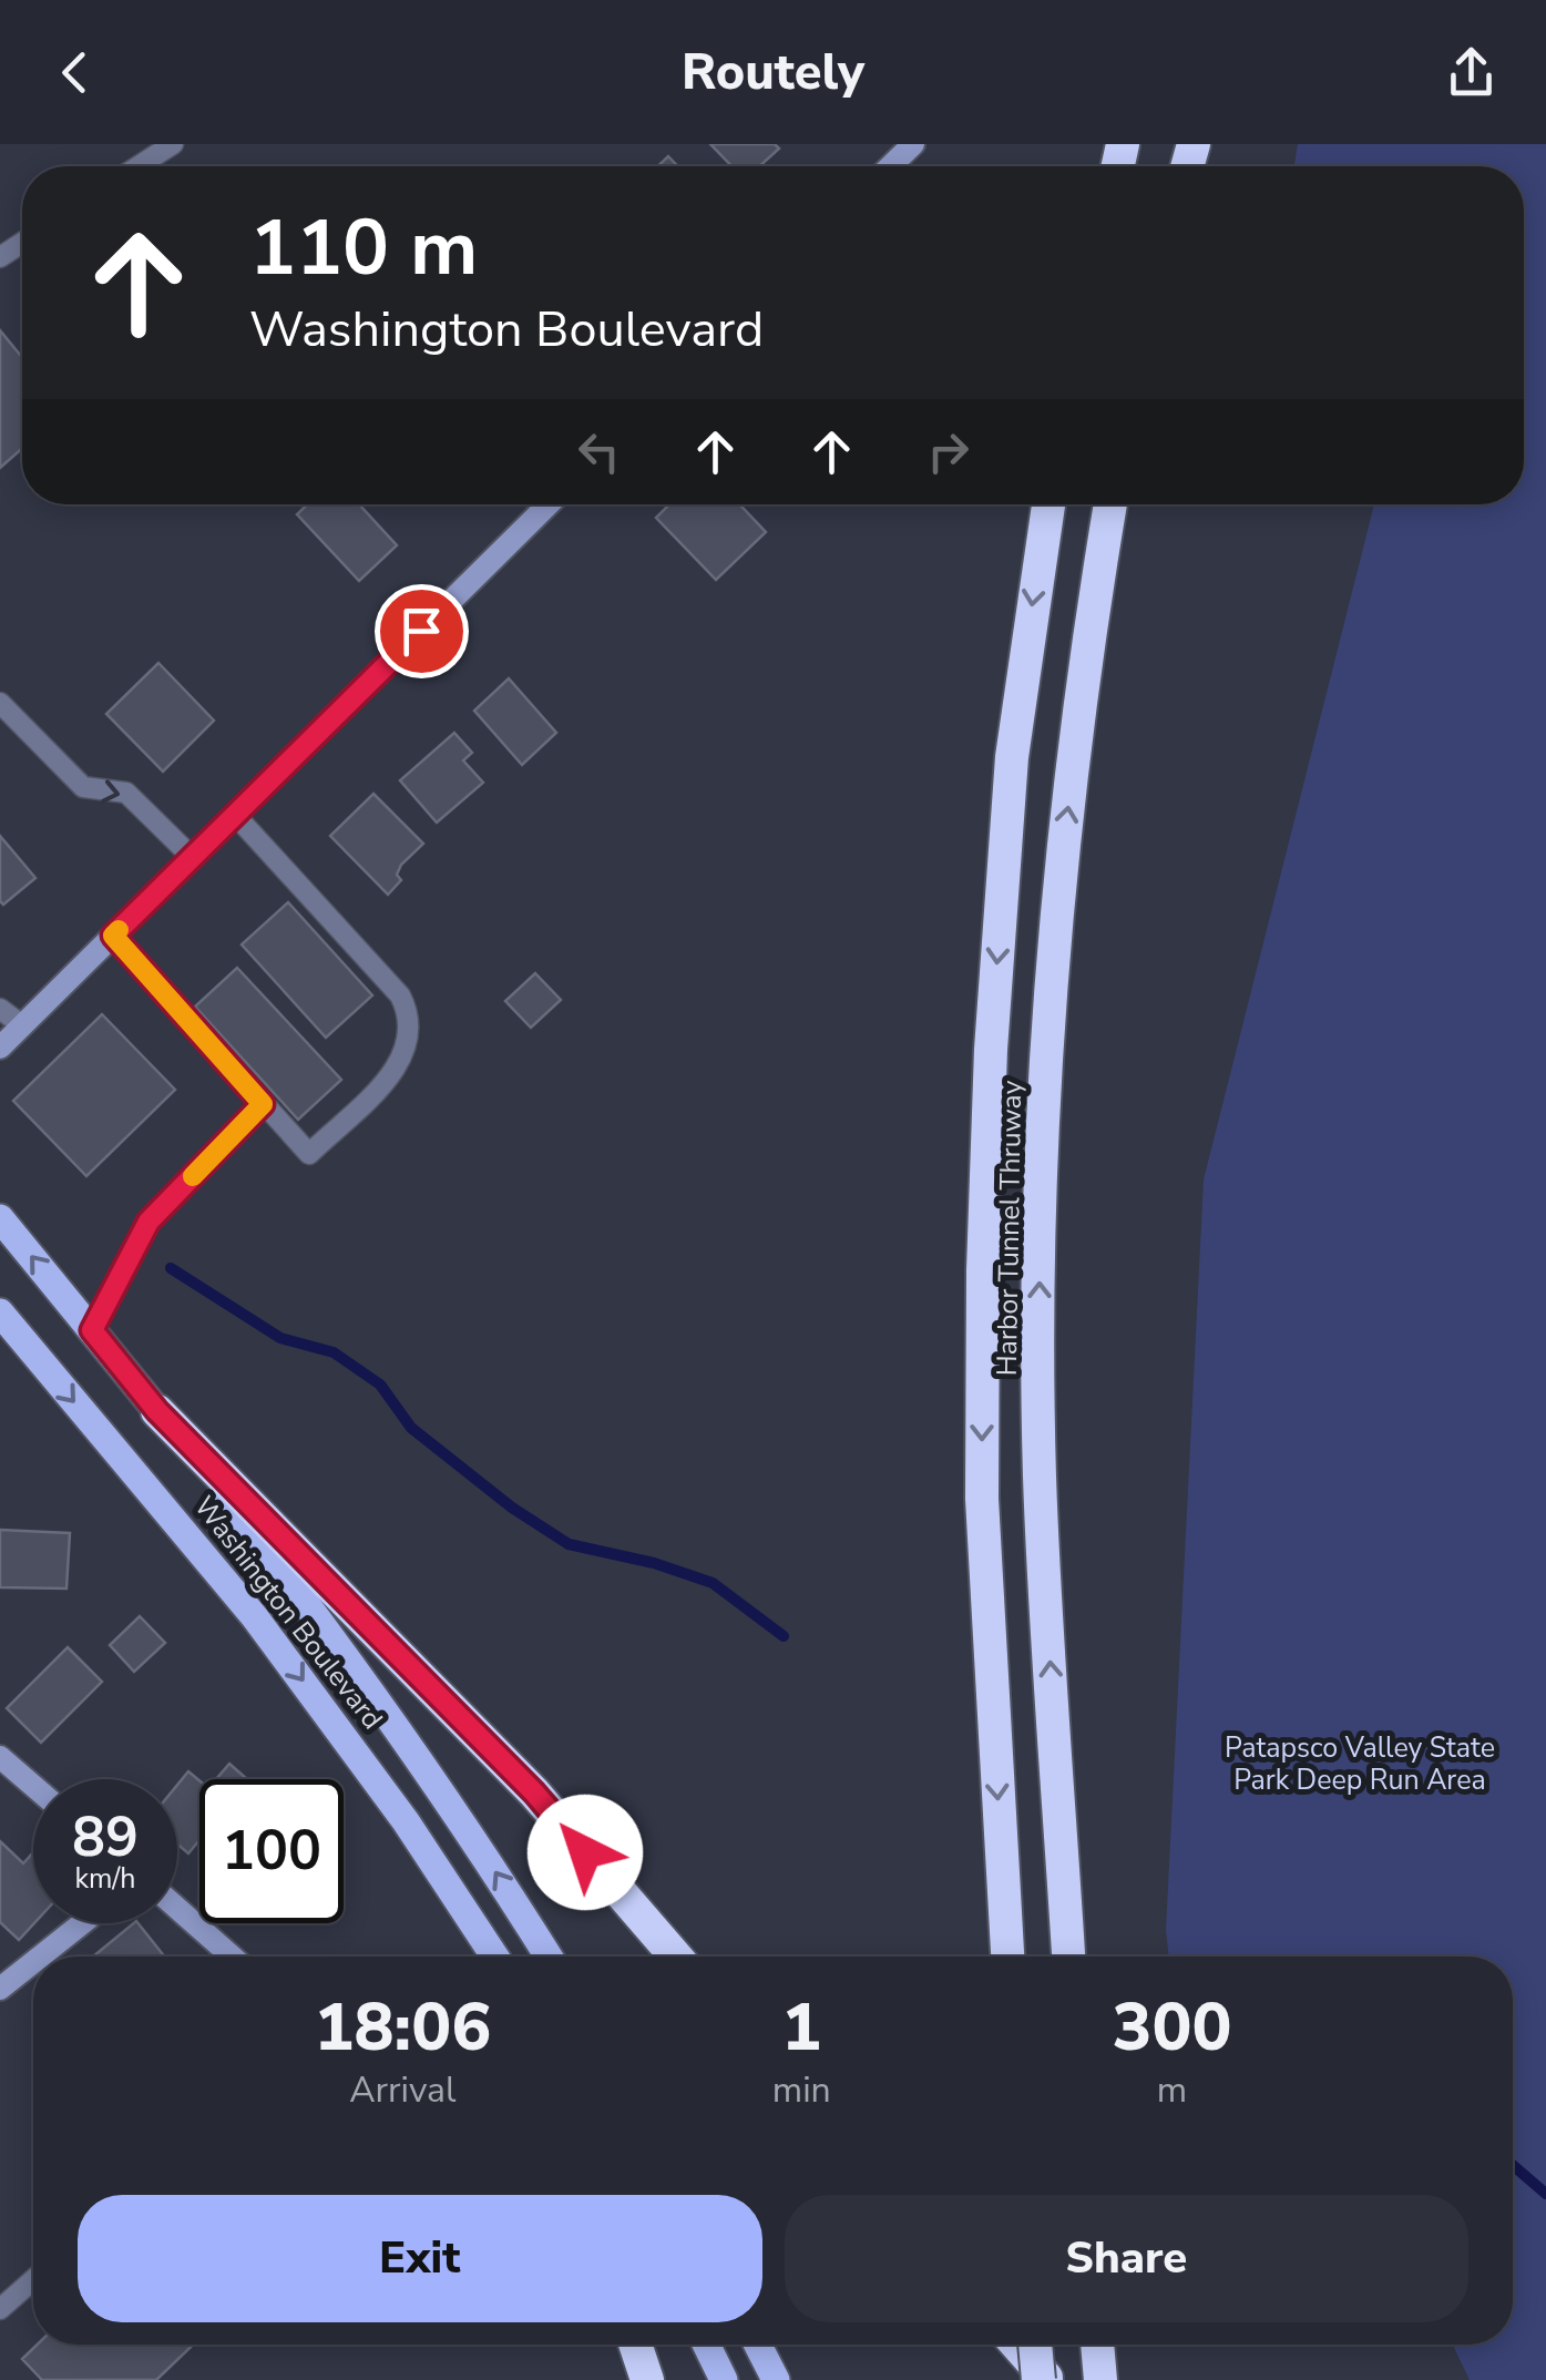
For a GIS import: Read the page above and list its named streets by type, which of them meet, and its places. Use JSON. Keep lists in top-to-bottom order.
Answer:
{
  "streets": {
    "highway": ["Harbor Tunnel Thruway"],
    "main road": ["Washington Boulevard"]
  },
  "parks": ["Patapsco Valley State Park Deep Run Area"],
  "page": {
    "header": "Routely",
    "turn": ["110 m", "Washington Boulevard"],
    "speed": "89 km/h",
    "limit": "100",
    "eta": [
      "18:06",
      "Arrival",
      "1",
      "min",
      "300",
      "m"
    ],
    "buttons": ["Exit", "Share"]
  }
}
